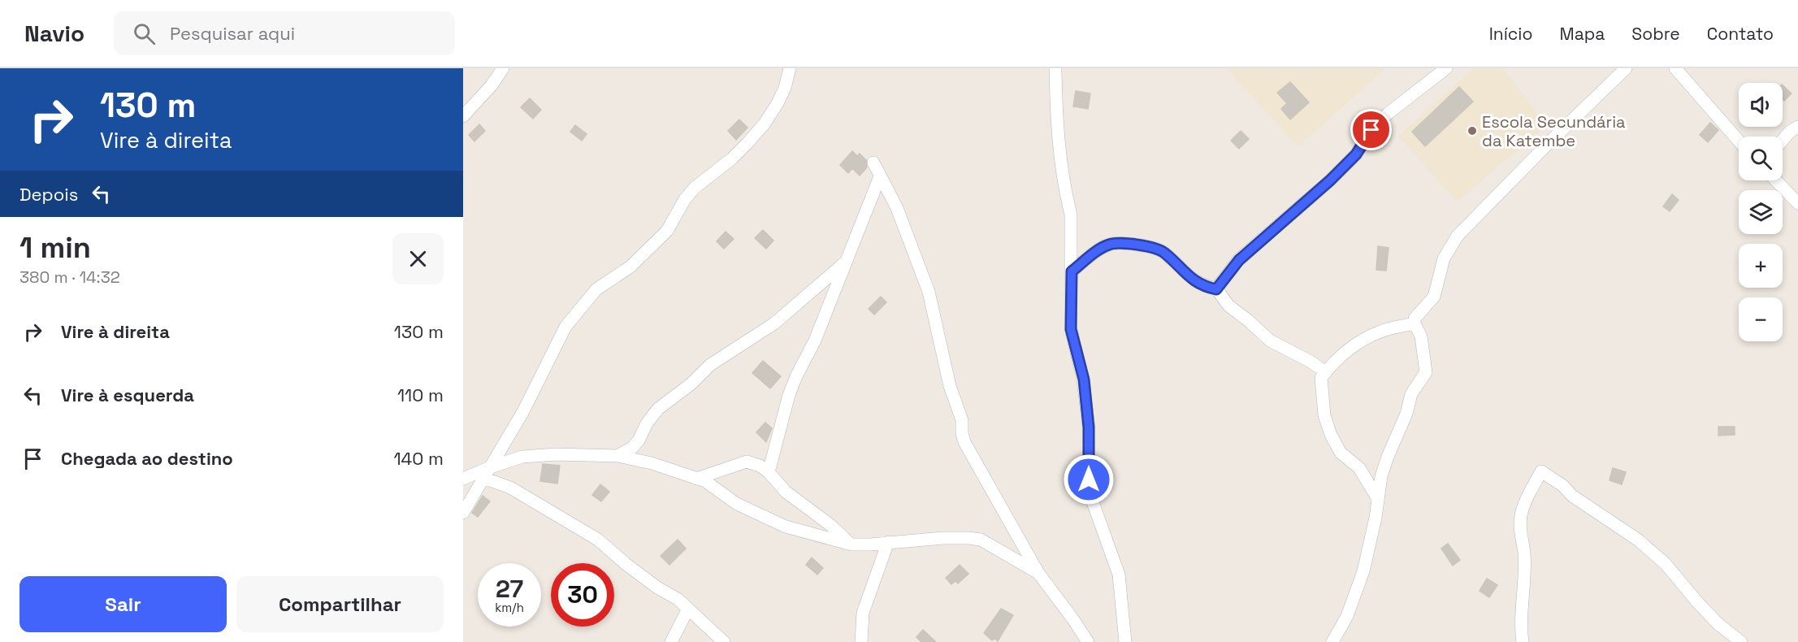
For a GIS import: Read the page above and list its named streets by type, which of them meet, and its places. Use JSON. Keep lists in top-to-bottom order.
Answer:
{
  "places": ["Escola Secundária da Katembe"],
  "page": {
    "header": "Navio",
    "search": "Pesquisar aqui",
    "nav": [
      "Início",
      "Mapa",
      "Sobre",
      "Contato"
    ],
    "turn": ["130 m", "Vire à direita"],
    "map_buttons": ["+", "−"],
    "then": "Depois",
    "heading": ["1 min", "380 m · 14:32"],
    "list": [
      {
        "name": "Vire à direita",
        "value": "130 m"
      },
      {
        "name": "Vire à esquerda",
        "value": "110 m"
      },
      {
        "name": "Chegada ao destino",
        "value": "140 m"
      }
    ],
    "speed": "27 km/h",
    "limit": "30",
    "buttons": ["Sair", "Compartilhar"]
  }
}
